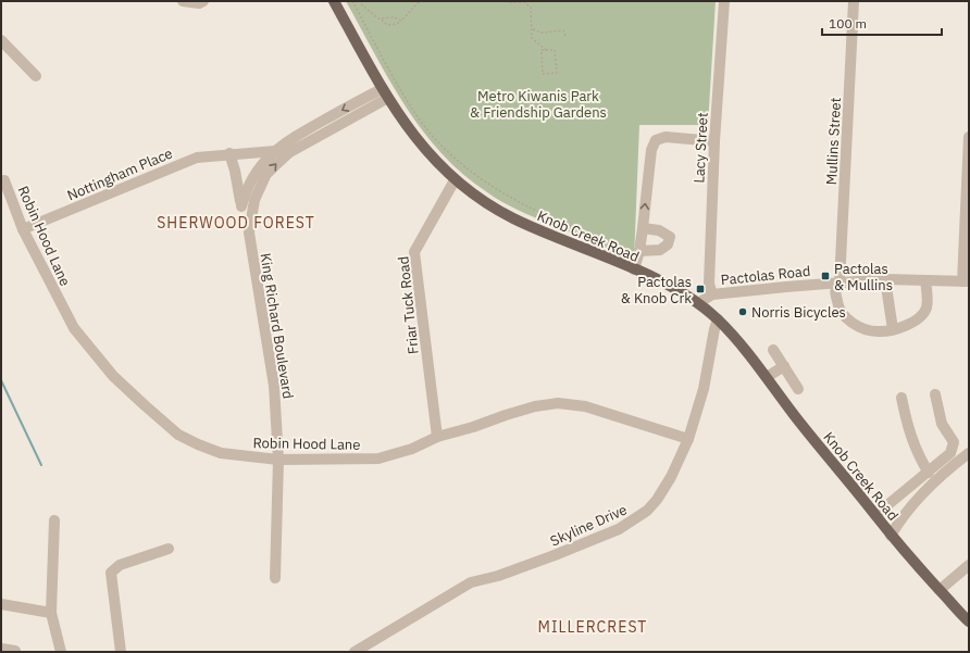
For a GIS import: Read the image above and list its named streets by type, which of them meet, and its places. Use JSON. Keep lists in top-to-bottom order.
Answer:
{
  "streets": {
    "main road": ["Knob Creek Road"],
    "street": [
      "Mullins Street",
      "Lacy Street",
      "Nottingham Place",
      "Robin Hood Lane",
      "Pactolas Road",
      "Friar Tuck Road",
      "King Richard Boulevard",
      "Skyline Drive"
    ]
  },
  "crossings": [
    ["Mullins Street", "Pactolas Road"],
    ["Lacy Street", "Pactolas Road"],
    ["Nottingham Place", "Robin Hood Lane"],
    ["Nottingham Place", "King Richard Boulevard"],
    ["Robin Hood Lane", "Friar Tuck Road"],
    ["Robin Hood Lane", "King Richard Boulevard"],
    ["Robin Hood Lane", "Skyline Drive"],
    ["Knob Creek Road", "Pactolas Road"],
    ["Knob Creek Road", "Friar Tuck Road"],
    ["Knob Creek Road", "King Richard Boulevard"],
    ["Knob Creek Road", "Skyline Drive"]
  ],
  "districts": ["SHERWOOD FOREST", "MILLERCREST"],
  "parks": ["Metro Kiwanis Park & Friendship Gardens"],
  "places": {
    "transit": ["Pactolas & Mullins", "Pactolas & Knob Crk"],
    "other": ["Norris Bicycles"]
  },
  "scale_bar": "100 m"
}
